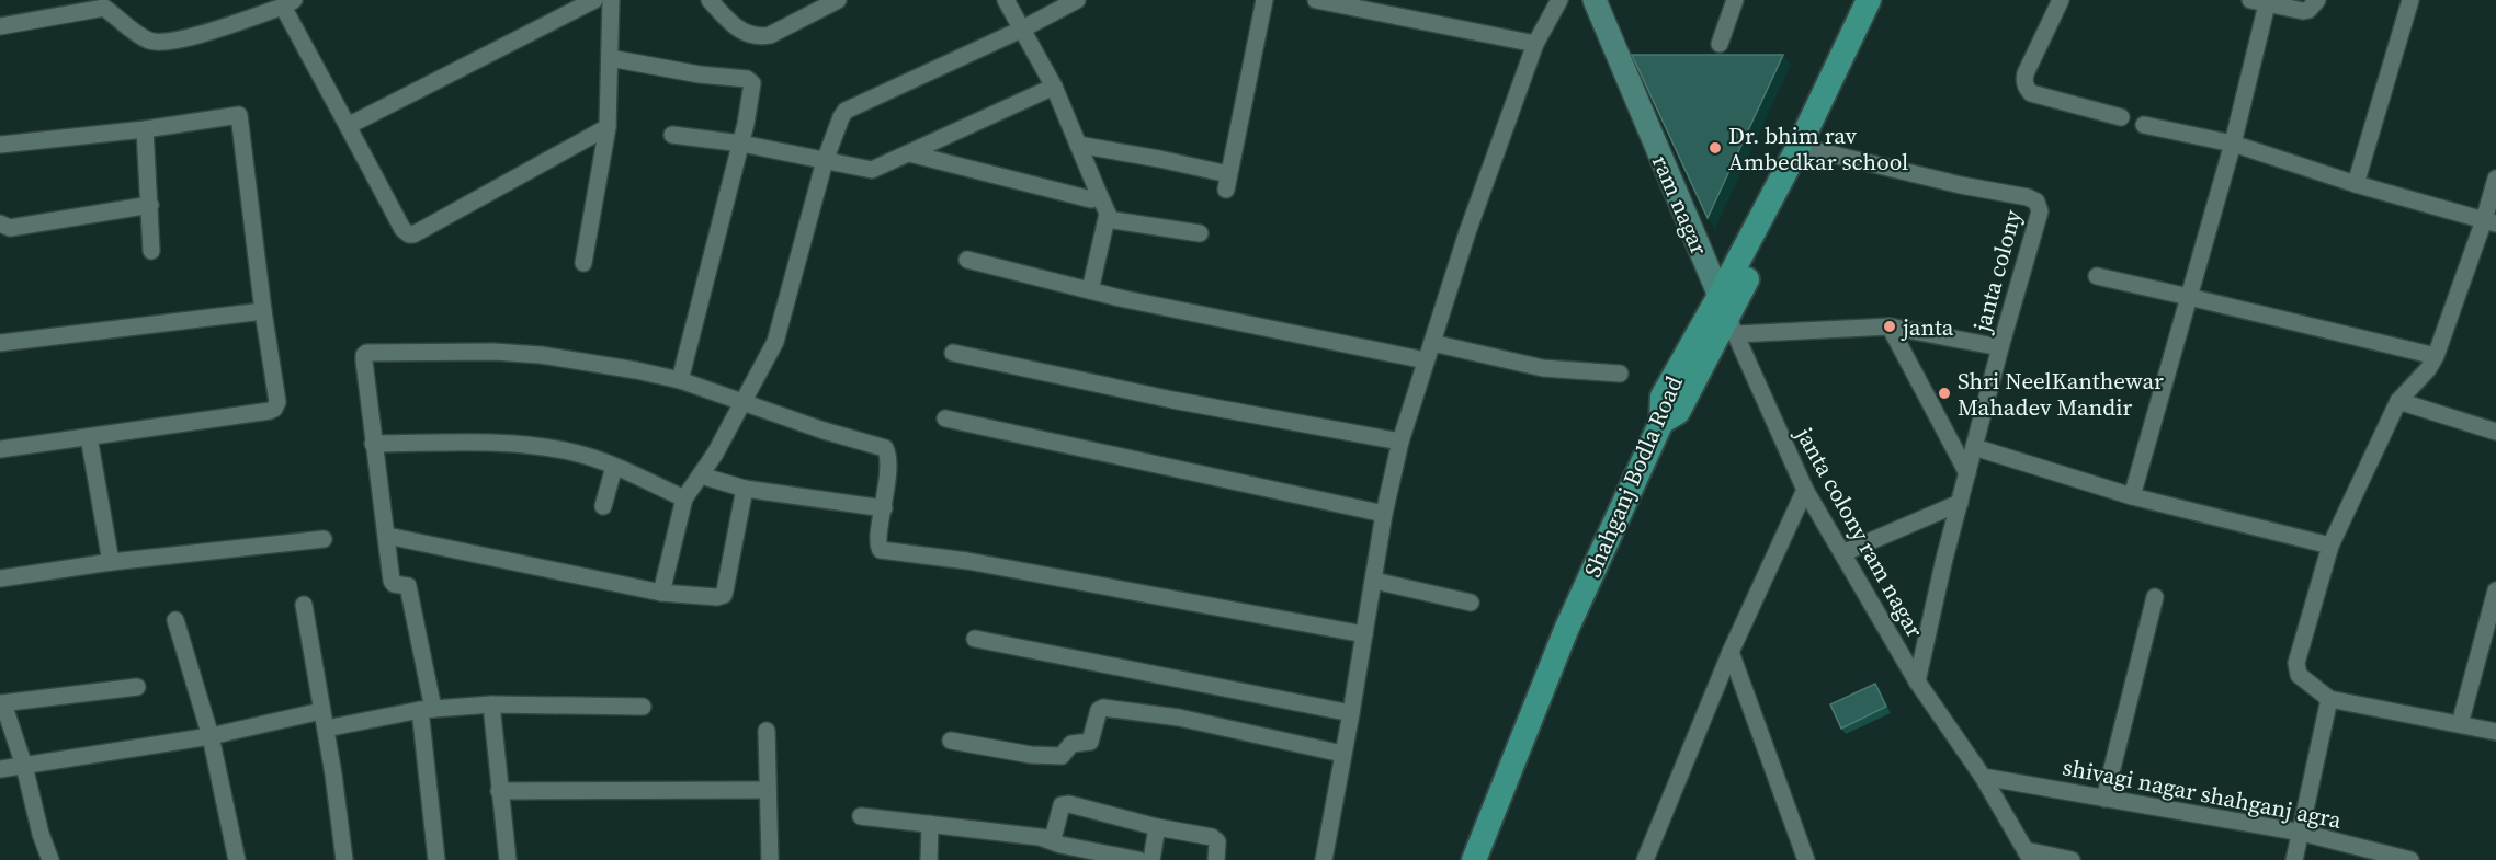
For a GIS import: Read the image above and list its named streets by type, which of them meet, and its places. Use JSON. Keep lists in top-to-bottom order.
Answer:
{
  "streets": {
    "main road": ["Shahganj Bodla Road"],
    "street": [
      "ram nagar",
      "janta colony",
      "janta colony ram nagar",
      "shivagi nagar shahganj agra"
    ]
  },
  "crossings": [
    ["ram nagar", "janta colony"],
    ["ram nagar", "Shahganj Bodla Road"],
    ["ram nagar", "janta colony ram nagar"],
    ["janta colony", "Shahganj Bodla Road"],
    ["janta colony", "janta colony ram nagar"],
    ["Shahganj Bodla Road", "janta colony ram nagar"]
  ],
  "places": ["Dr. bhim rav Ambedkar school", "janta", "Shri NeelKanthewar Mahadev Mandir"]
}
